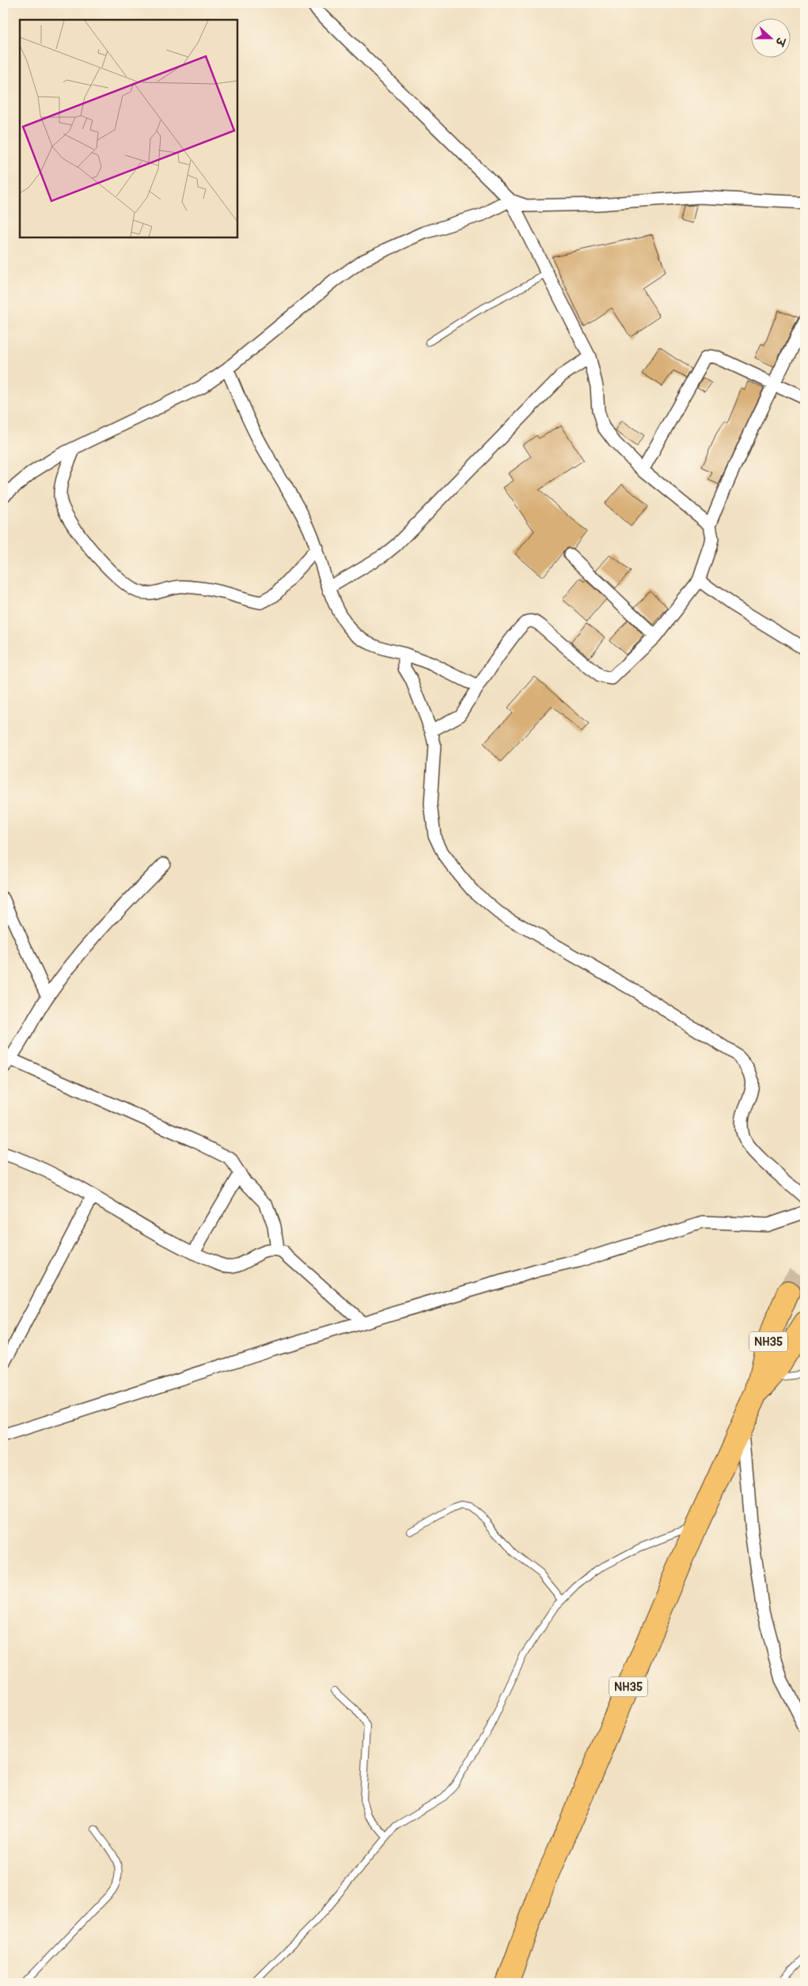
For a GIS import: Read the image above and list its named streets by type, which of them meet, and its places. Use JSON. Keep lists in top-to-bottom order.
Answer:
{
  "streets": {
    "highway": ["NH35"]
  },
  "north": "right"
}
